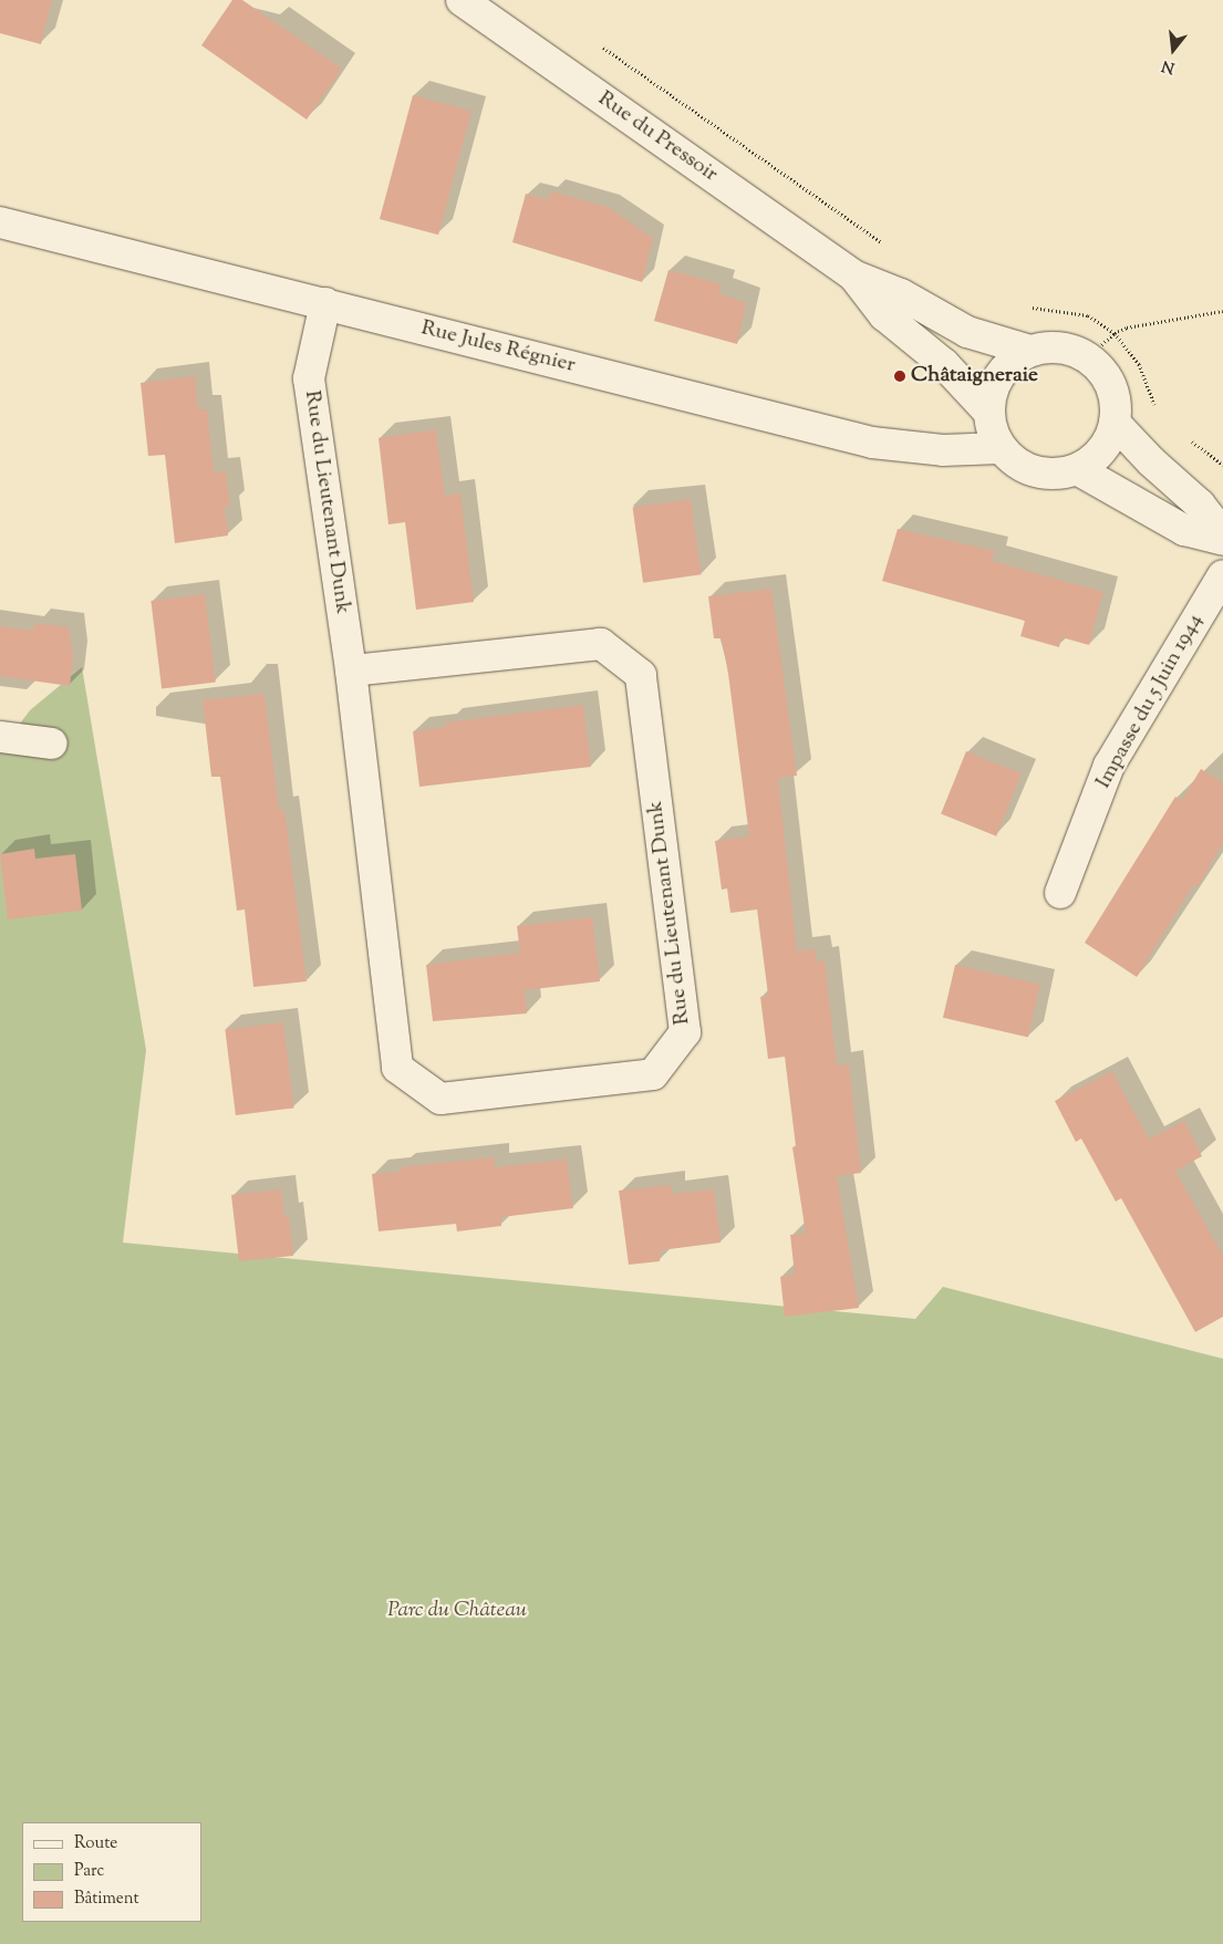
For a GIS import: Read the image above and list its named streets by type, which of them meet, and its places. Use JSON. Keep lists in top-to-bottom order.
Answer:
{
  "streets": {
    "street": [
      "Rue du Pressoir",
      "Rue Jules Régnier",
      "Rue du Lieutenant Dunk",
      "Impasse du 5 Juin 1944"
    ]
  },
  "crossings": [
    ["Rue du Pressoir", "Rue Jules Régnier"],
    ["Rue Jules Régnier", "Rue du Lieutenant Dunk"]
  ],
  "parks": ["Parc du Château"],
  "places": ["Châtaigneraie"],
  "legend": ["Route", "Parc", "Bâtiment"],
  "north": "bottom"
}
